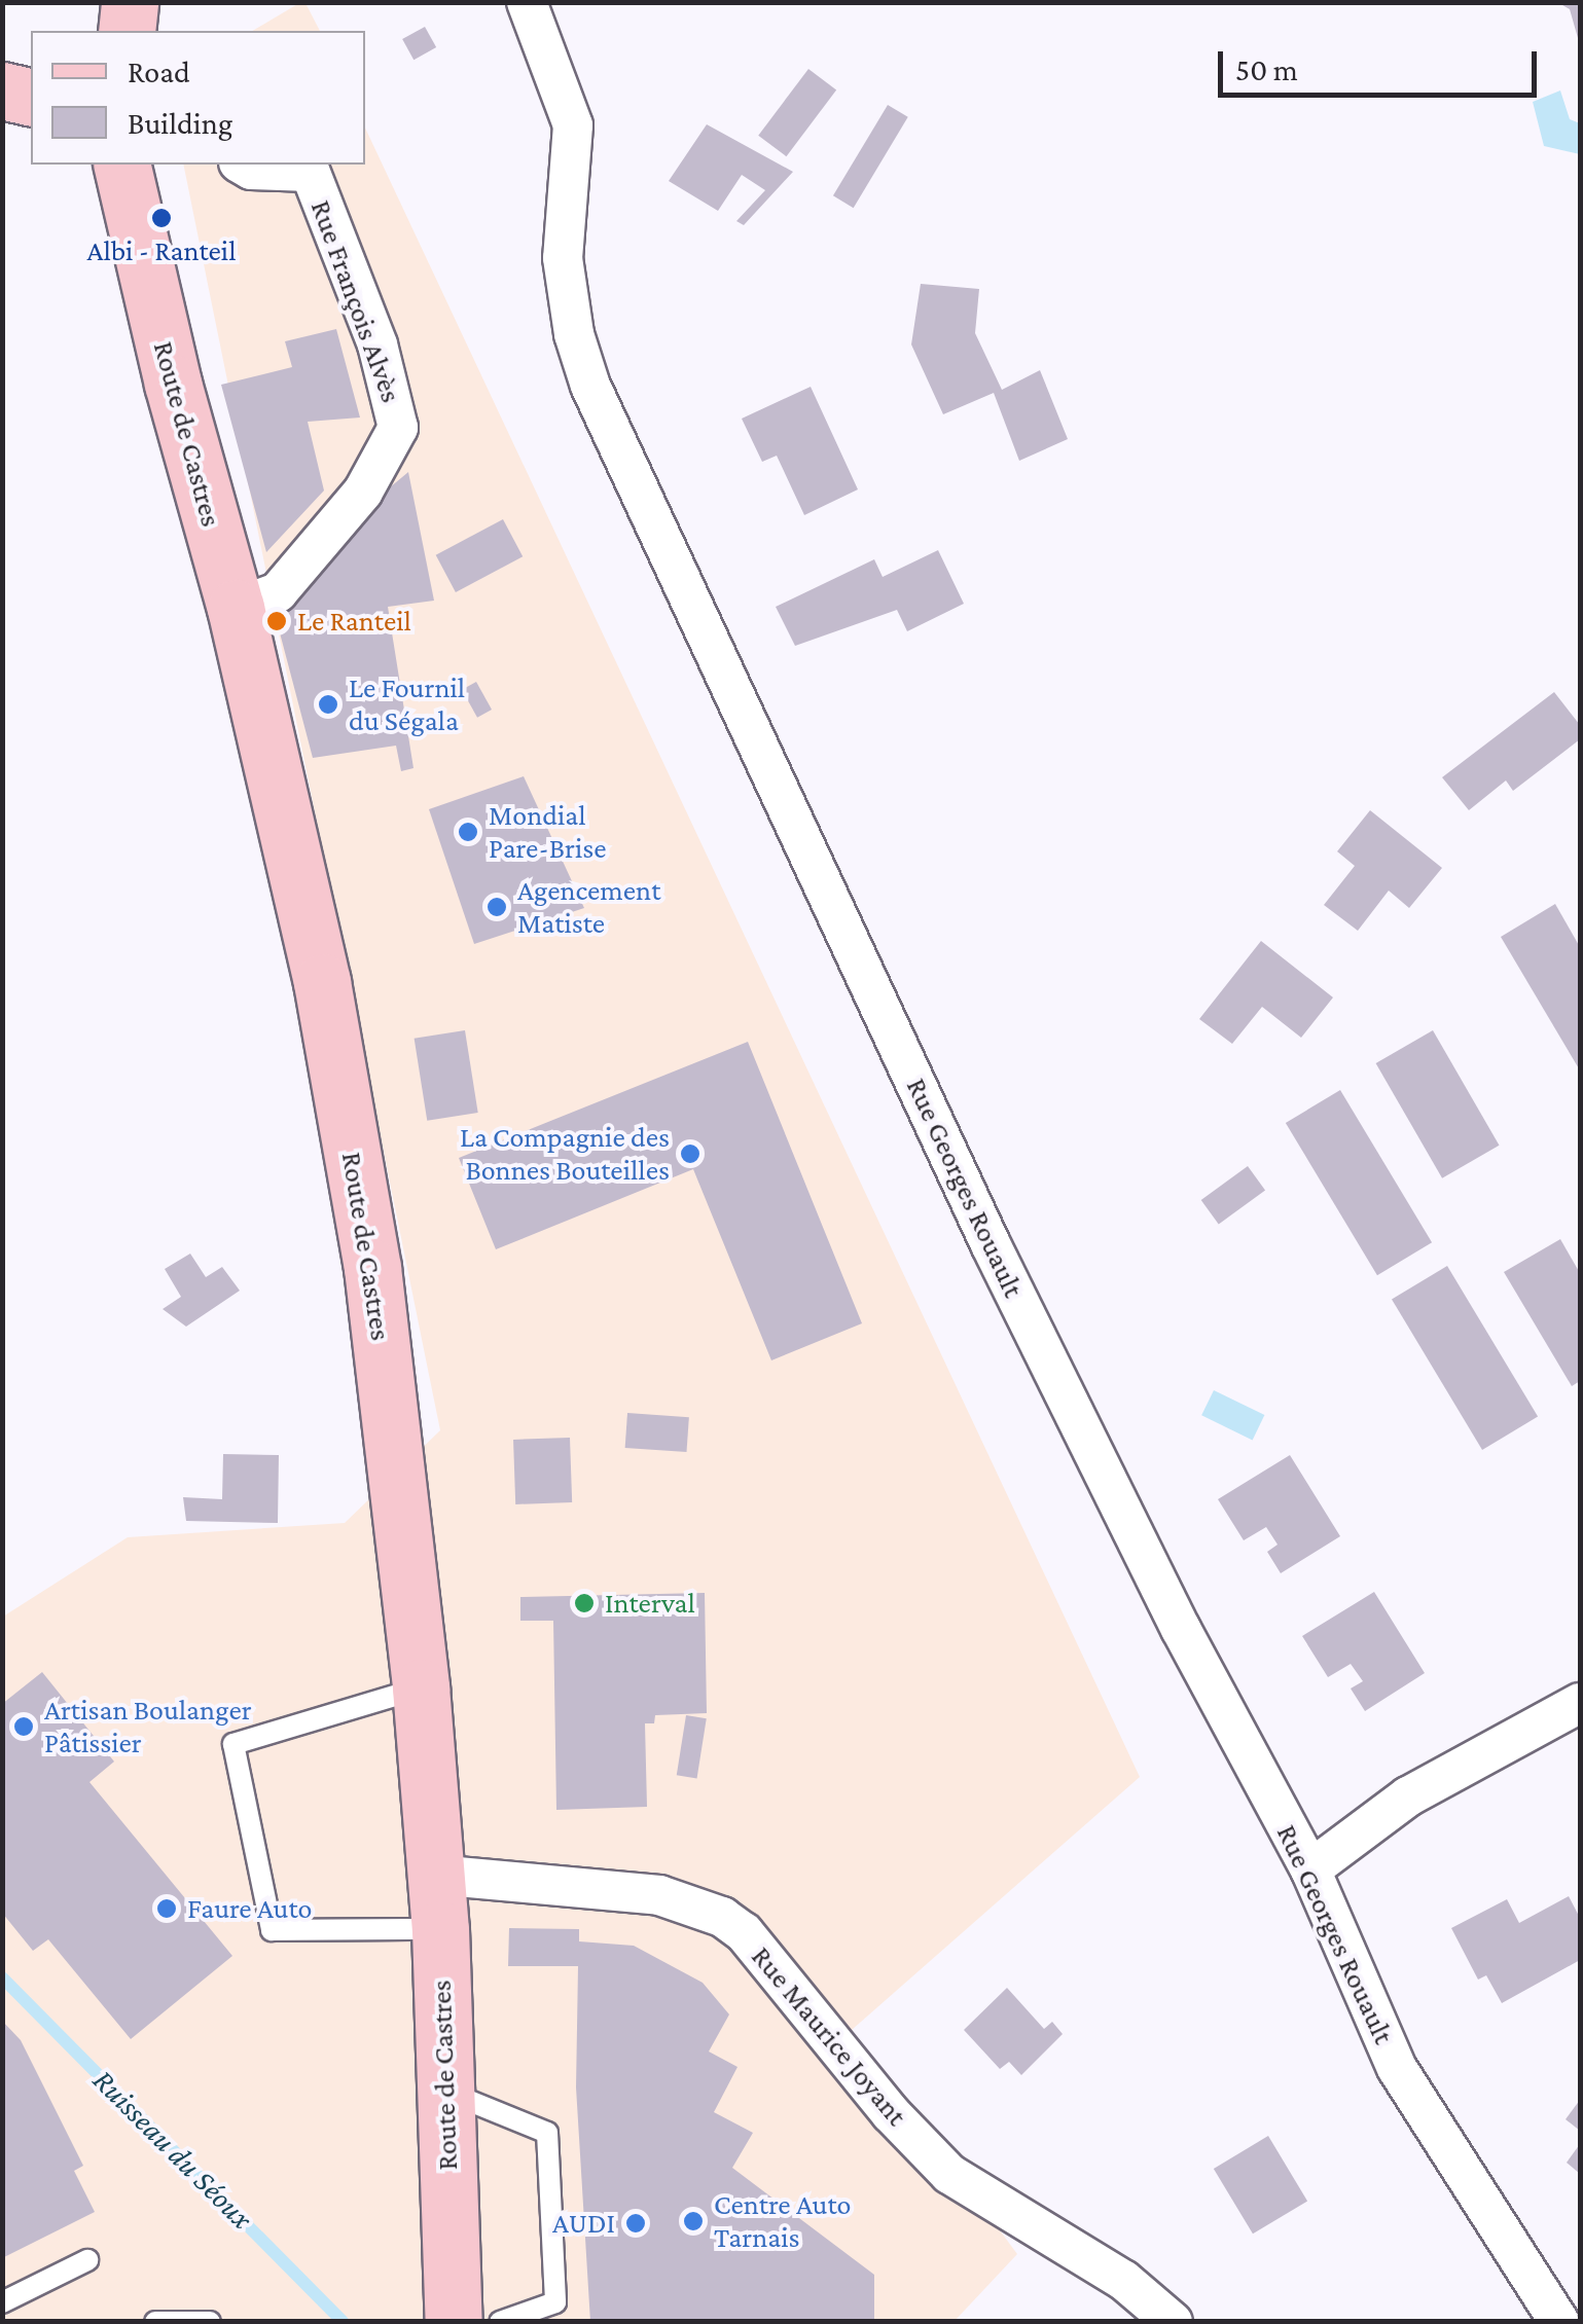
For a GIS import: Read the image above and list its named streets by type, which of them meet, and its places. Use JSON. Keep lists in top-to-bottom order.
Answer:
{
  "streets": {
    "main road": ["Route de Castres"],
    "street": ["Rue François Alvès", "Rue Georges Rouault", "Rue Maurice Joyant"]
  },
  "crossings": [
    ["Rue François Alvès", "Route de Castres"],
    ["Route de Castres", "Rue Maurice Joyant"]
  ],
  "water": ["Ruisseau du Séoux"],
  "places": [
    "Albi - Ranteil",
    "Le Ranteil",
    "Le Fournil du Ségala",
    "Mondial Pare-Brise",
    "Agencement Matiste",
    "La Compagnie des Bonnes Bouteilles",
    "Interval",
    "Artisan Boulanger Pâtissier",
    "Faure Auto",
    "Centre Auto Tarnais",
    "AUDI"
  ],
  "legend": ["Road", "Building"],
  "scale_bar": "50 m"
}
